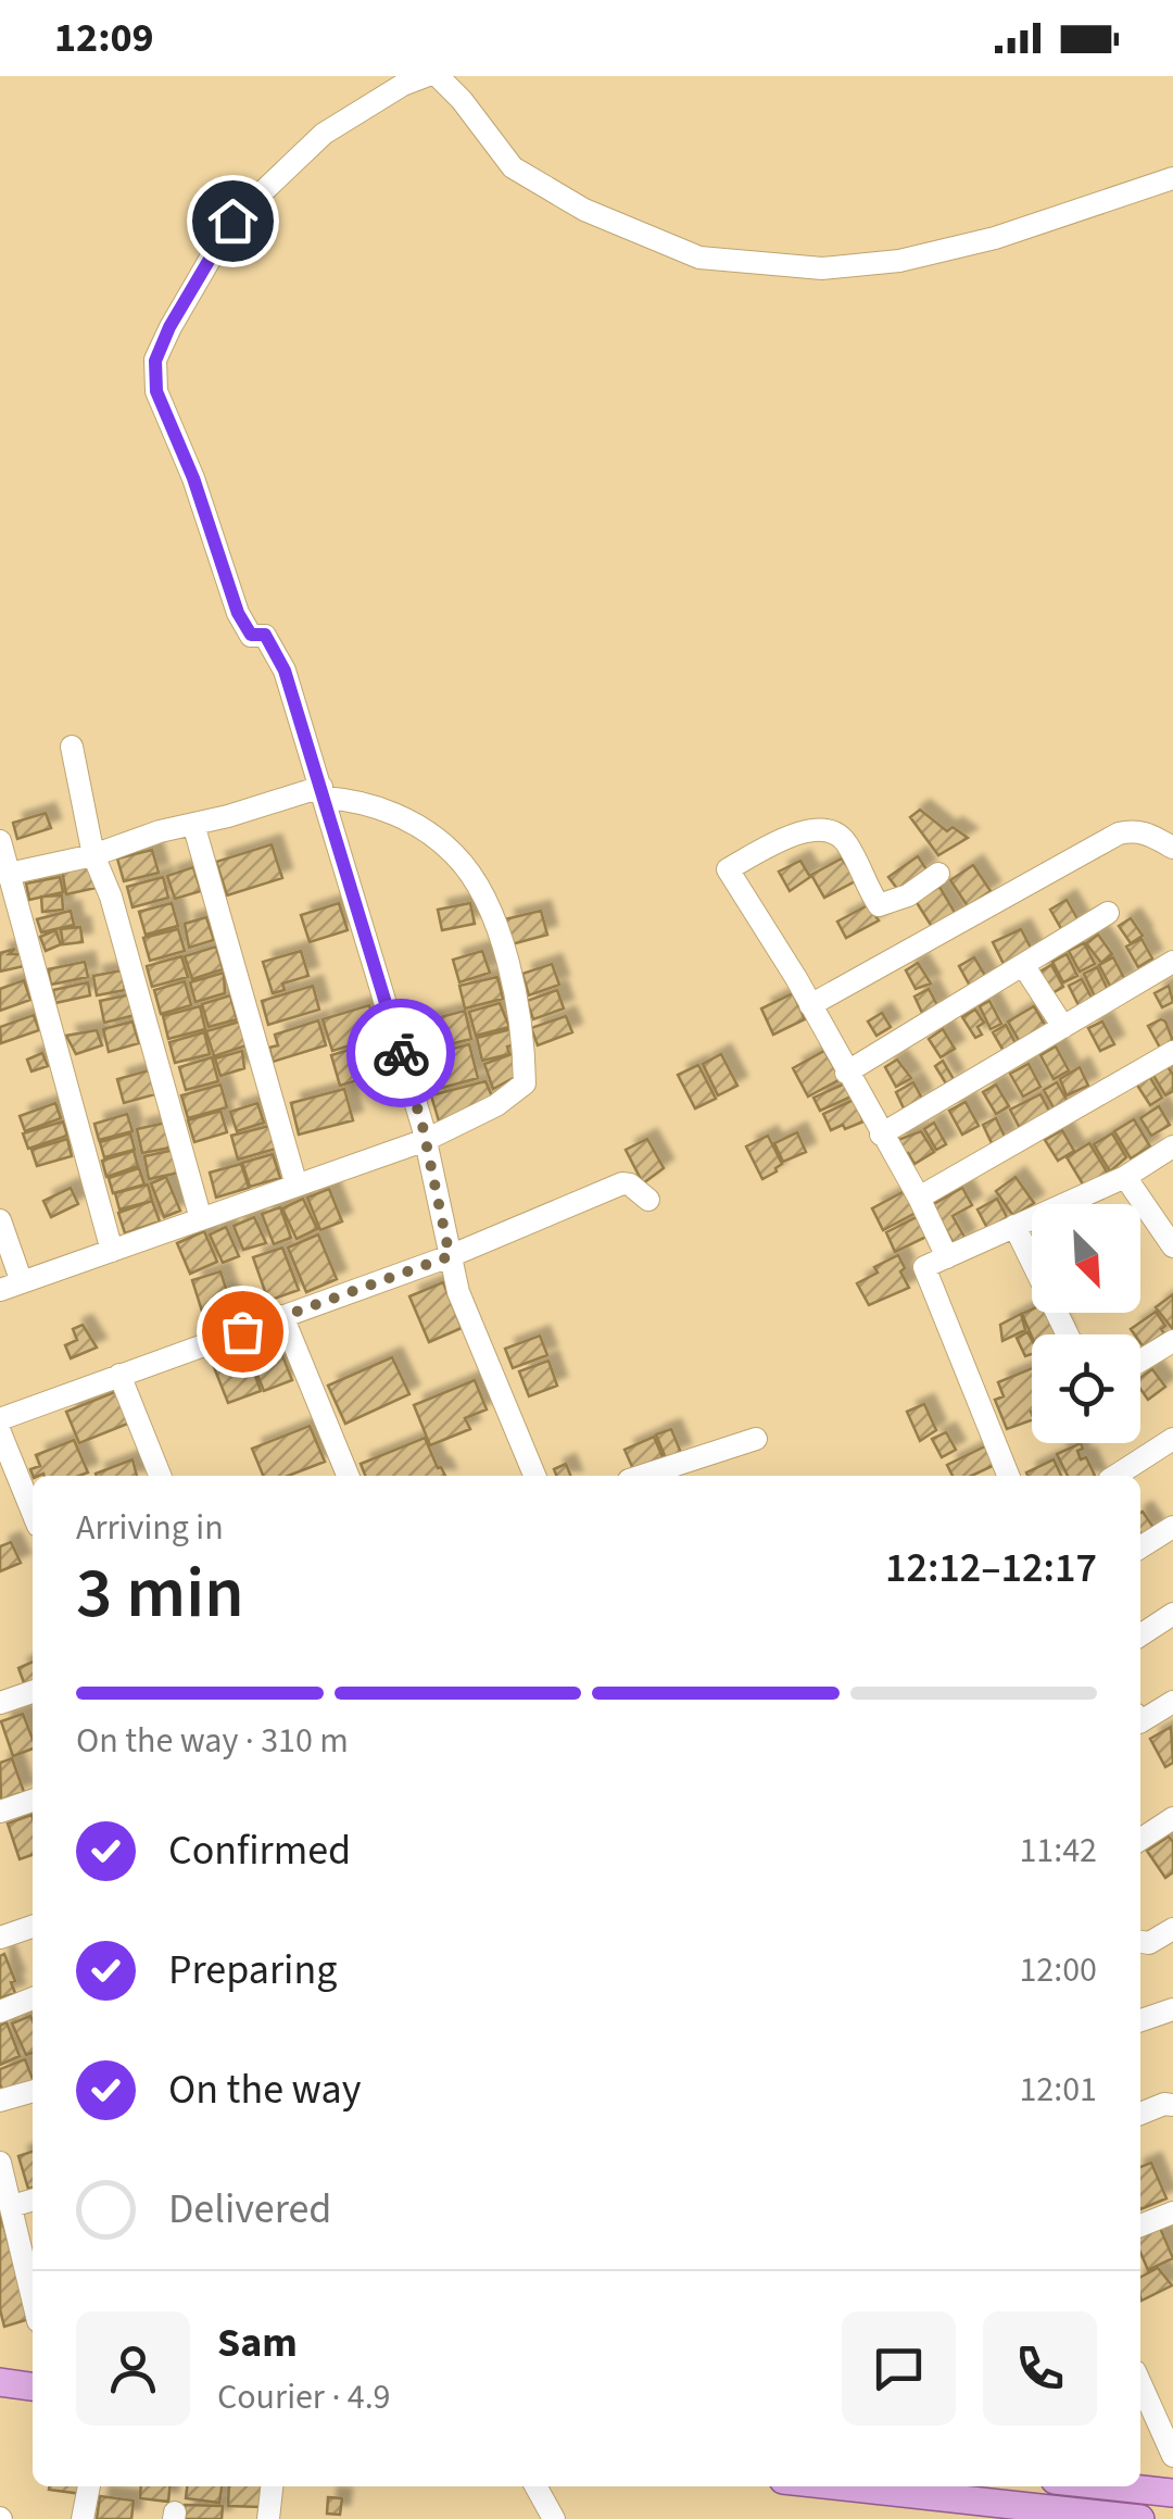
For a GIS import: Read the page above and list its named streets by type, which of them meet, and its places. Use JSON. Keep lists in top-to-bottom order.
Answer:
{
  "north": "bottom right",
  "page": {
    "status": "12:09",
    "heading": ["3 min", "Arriving in", "12:12–12:17"],
    "panel": ["Sam", "Courier · 4.9"],
    "bar": "On the way · 310 m",
    "list": [
      ["Confirmed", "11:42"],
      ["Preparing", "12:00"],
      ["On the way", "12:01"],
      "Delivered"
    ]
  }
}
